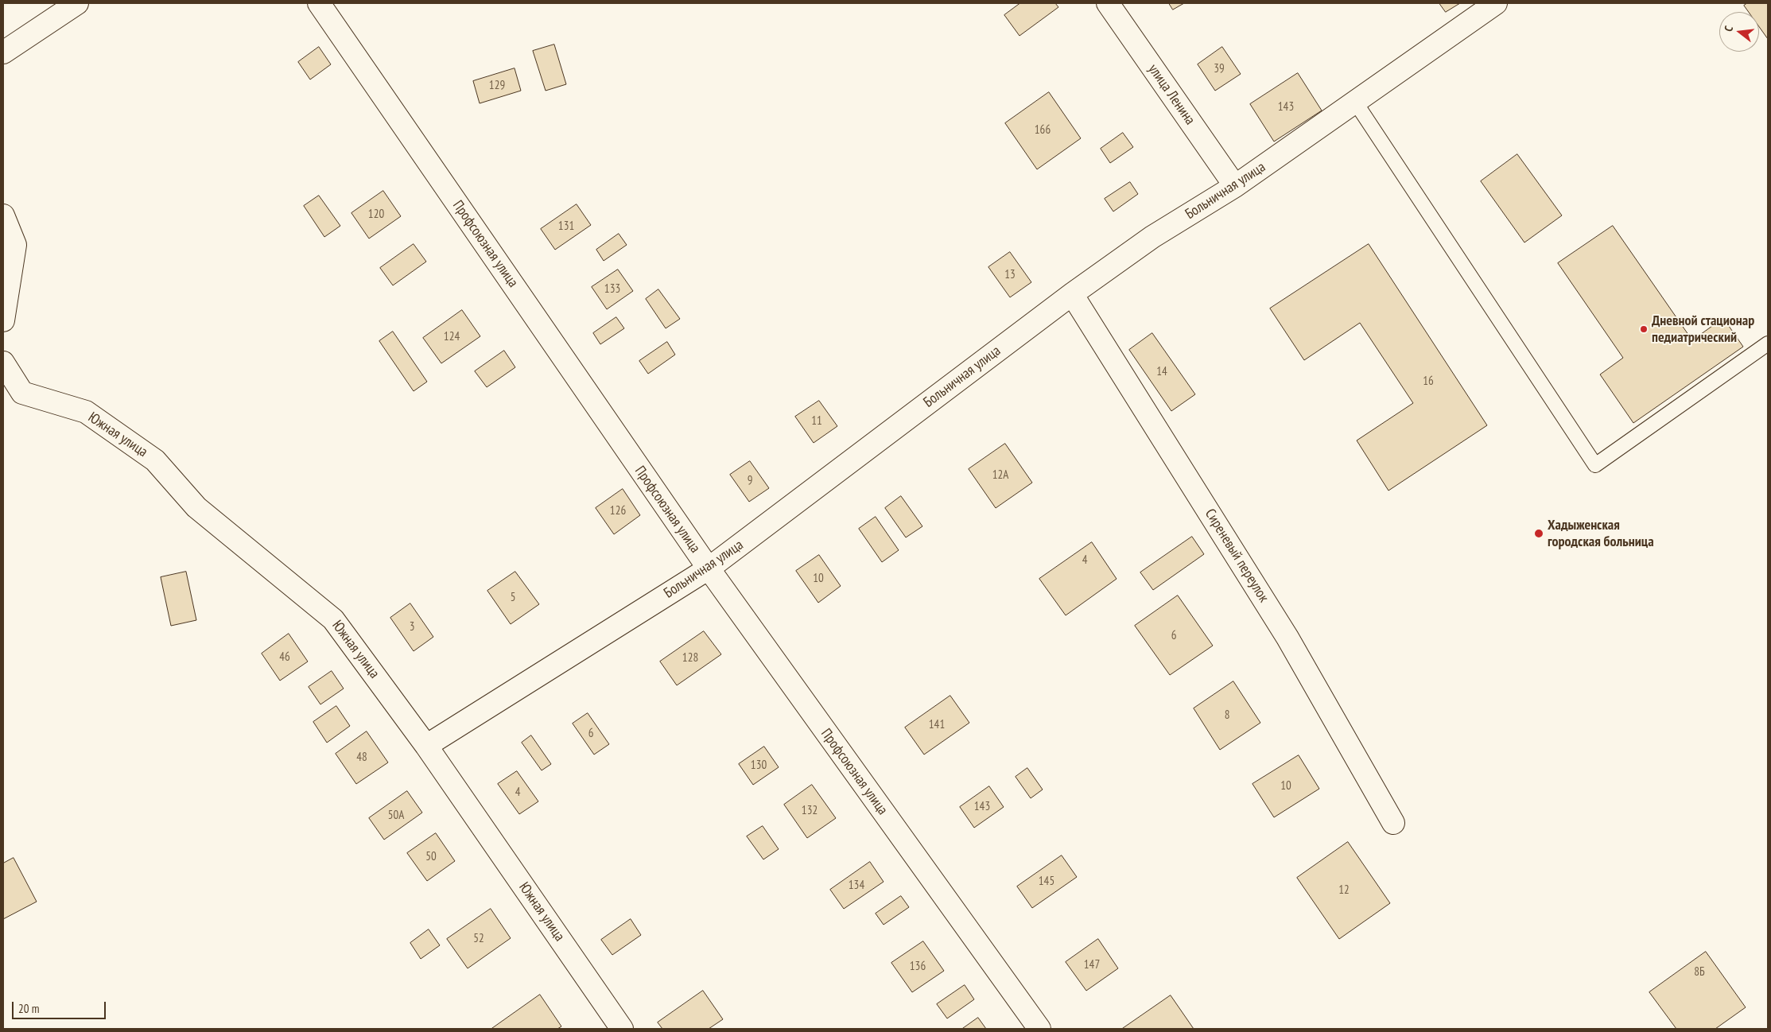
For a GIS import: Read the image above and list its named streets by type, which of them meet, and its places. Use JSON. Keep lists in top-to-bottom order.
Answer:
{
  "streets": {
    "street": [
      "улица Ленина",
      "Больничная улица",
      "Профсоюзная улица",
      "Южная улица",
      "Сиреневый переулок"
    ]
  },
  "crossings": [
    ["улица Ленина", "Больничная улица"],
    ["Больничная улица", "Профсоюзная улица"],
    ["Больничная улица", "Южная улица"],
    ["Больничная улица", "Сиреневый переулок"]
  ],
  "places": ["Дневной стационар педиатрический", "Хадыженская городская больница"],
  "house_numbers": [
    "39",
    "129",
    "143",
    "166",
    "120",
    "131",
    "13",
    "133",
    "124",
    "14",
    "16",
    "11",
    "12А",
    "9",
    "126",
    "4",
    "10",
    "5",
    "3",
    "6",
    "46",
    "128",
    "8",
    "141",
    "6",
    "48",
    "130",
    "10",
    "4",
    "143",
    "132",
    "50А",
    "50",
    "145",
    "134",
    "12",
    "52",
    "147",
    "136",
    "8Б"
  ],
  "scale_bar": "20 m",
  "north": "left"
}
